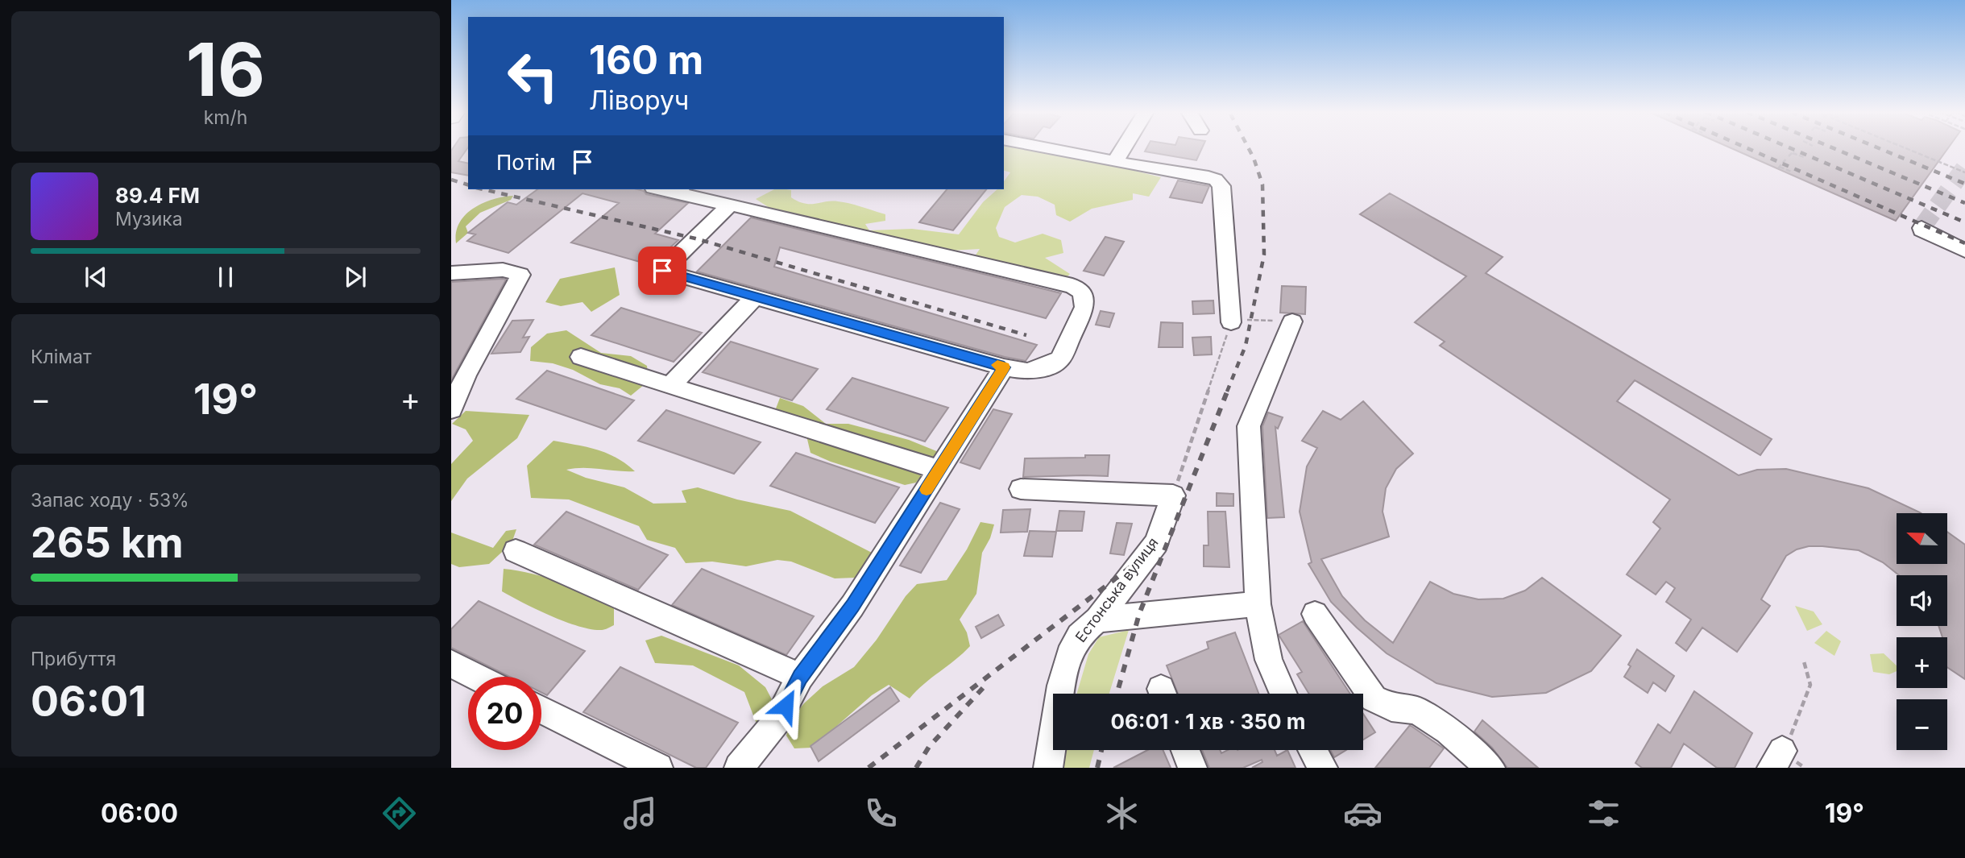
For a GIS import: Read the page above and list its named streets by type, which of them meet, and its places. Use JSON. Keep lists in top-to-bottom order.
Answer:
{
  "streets": {
    "street": ["Естонська вулиця"]
  },
  "north": "left",
  "page": {
    "tile": [
      ["16", "km/h"],
      "Клімат",
      ["Запас ходу · 53%", "265 km"],
      ["Прибуття", "06:01"]
    ],
    "turn": ["160 m", "Ліворуч"],
    "then": "Потім",
    "song": ["89.4 FM", "Музика"],
    "heat": ["−", "19°", "+"],
    "map_buttons": ["+", "−"],
    "limit": "20",
    "trip": "06:01 · 1 хв · 350 m",
    "tabs": ["06:00", "19°"]
  }
}
